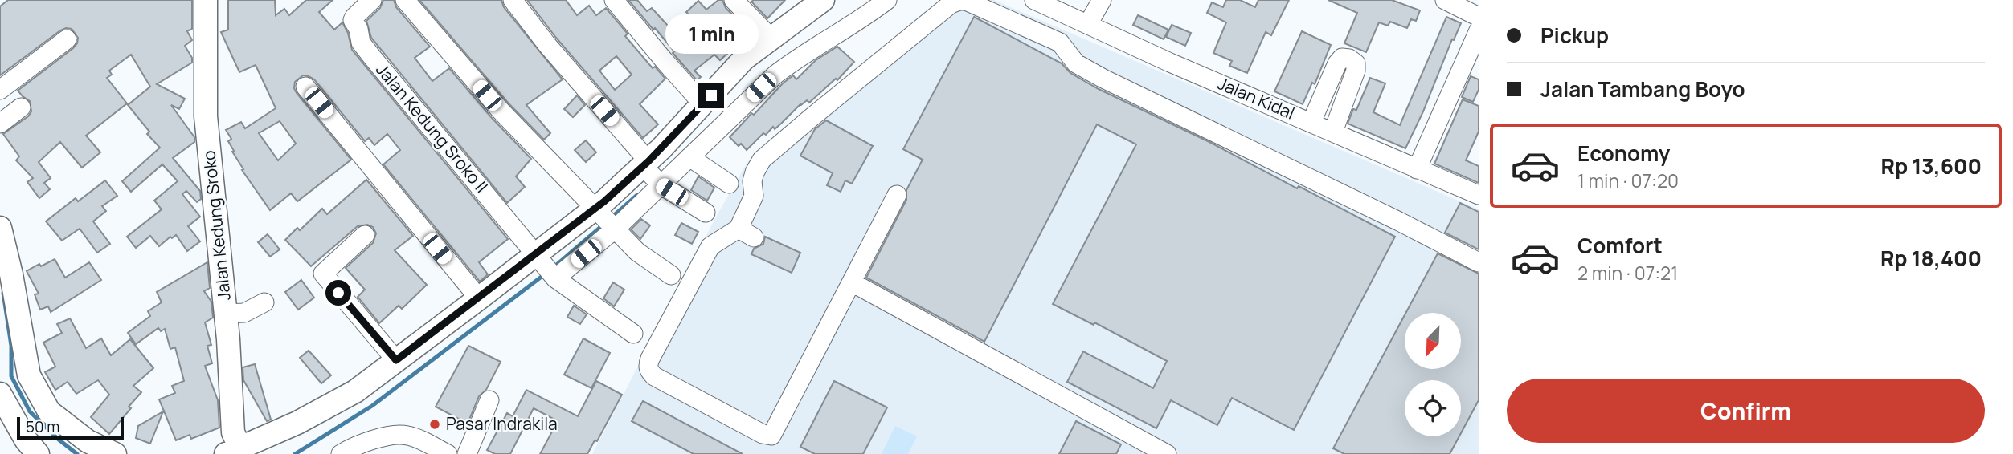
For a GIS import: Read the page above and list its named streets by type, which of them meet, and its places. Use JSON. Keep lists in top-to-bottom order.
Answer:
{
  "streets": {
    "main road": ["Jalan Kedung Sroko"],
    "street": ["Jalan Kidal", "Jalan Kedung Sroko II"]
  },
  "places": ["Pasar Indrakila"],
  "scale_bar": "50 m",
  "north": "bottom left",
  "page": {
    "banner": ["Pickup", "Jalan Tambang Boyo"],
    "bubble": "1 min",
    "list": [
      {
        "name": "Economy",
        "note": "1 min · 07:20",
        "value": "Rp 13,600"
      },
      {
        "name": "Comfort",
        "note": "2 min · 07:21",
        "value": "Rp 18,400"
      }
    ],
    "buttons": "Confirm",
    "scale": "50 m"
  }
}
